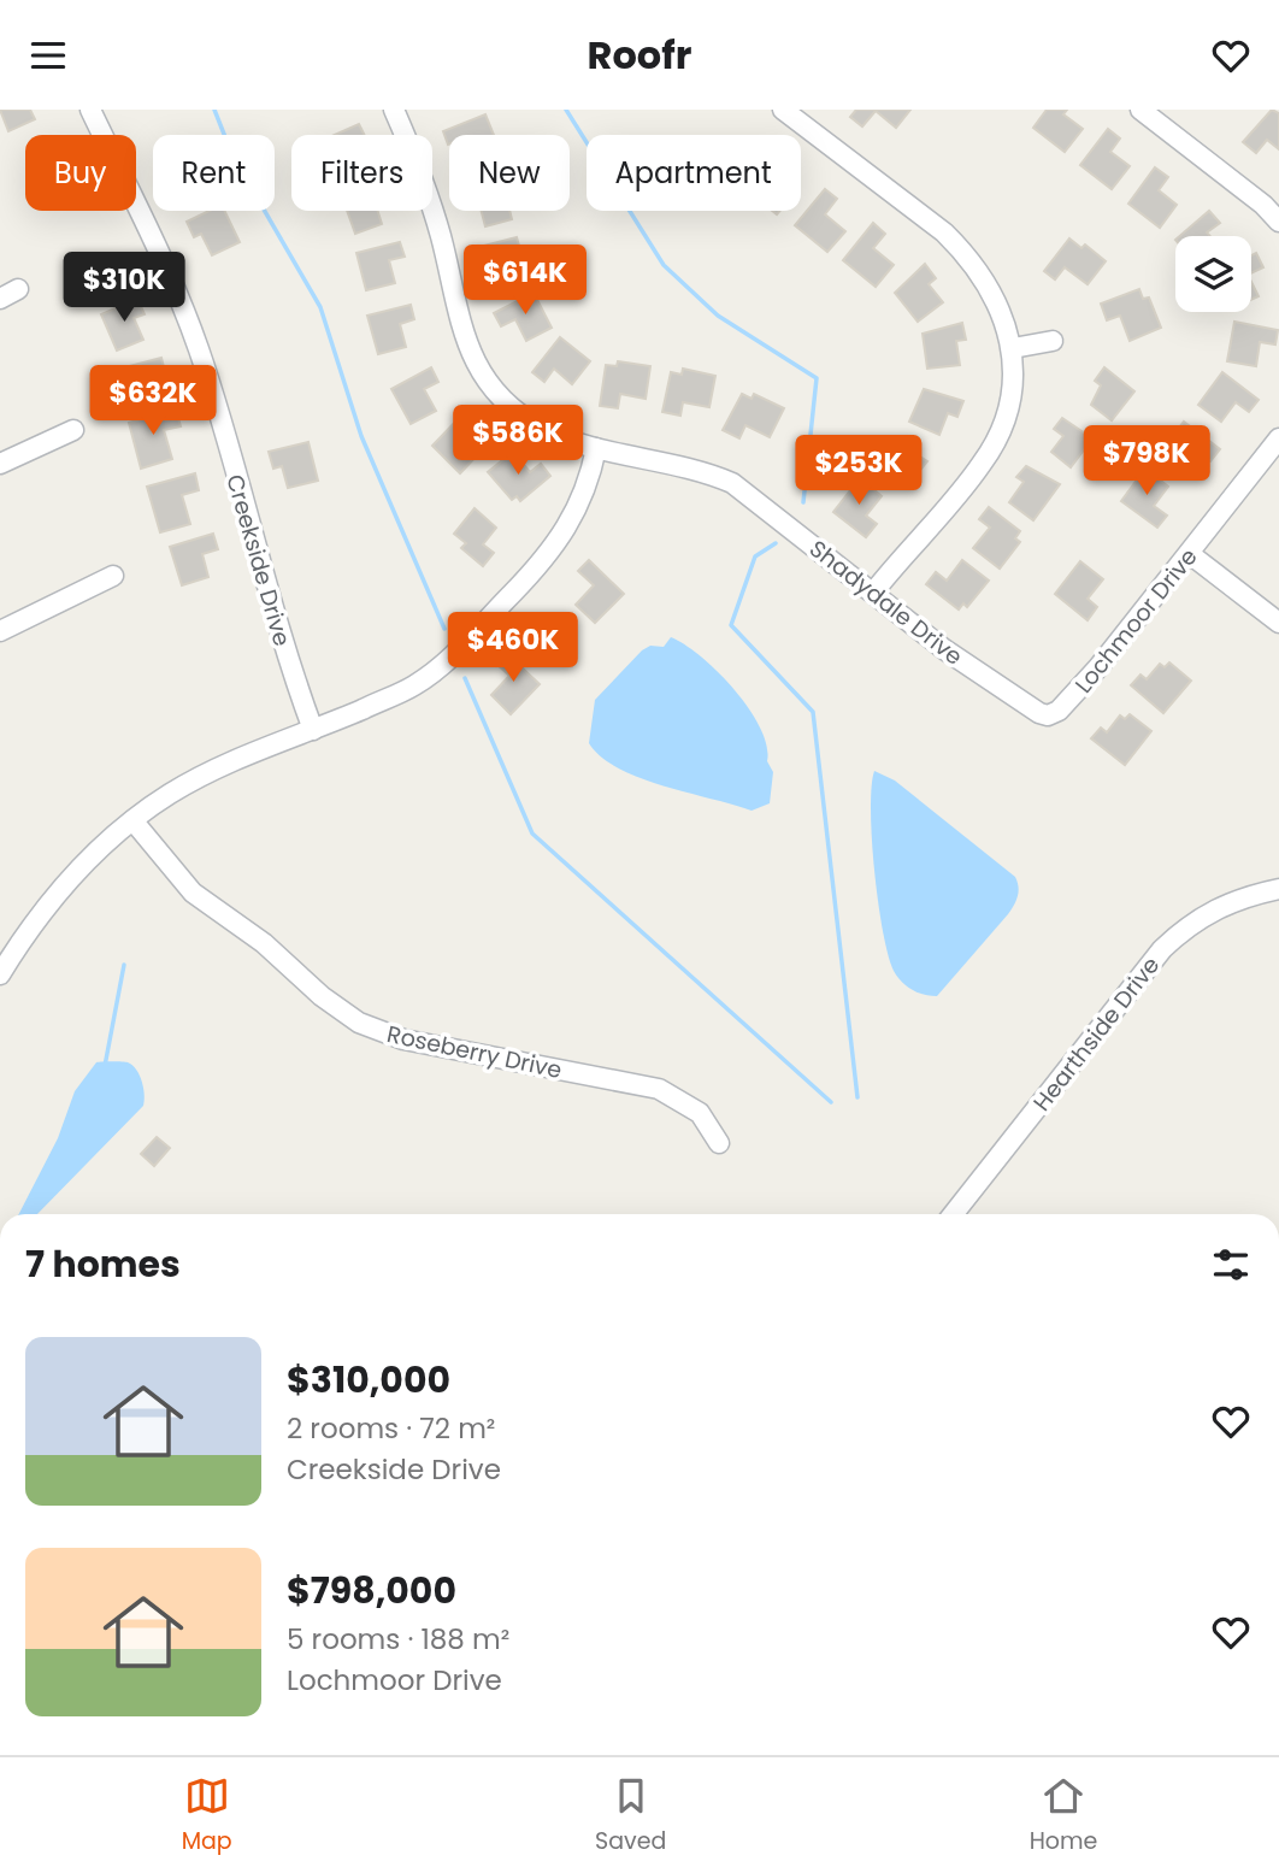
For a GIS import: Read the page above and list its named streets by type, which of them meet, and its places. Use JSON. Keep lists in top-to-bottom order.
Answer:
{
  "streets": {
    "street": [
      "Creekside Drive",
      "Shadydale Drive",
      "Lochmoor Drive",
      "Hearthside Drive",
      "Roseberry Drive"
    ]
  },
  "crossings": [
    ["Shadydale Drive", "Lochmoor Drive"]
  ],
  "page": {
    "header": "Roofr",
    "chip": [
      "Buy",
      "Rent",
      "Filters",
      "New",
      "Apartment"
    ],
    "price": [
      "$614K",
      "$310K",
      "$632K",
      "$586K",
      "$798K",
      "$253K",
      "$460K"
    ],
    "heading": "7 homes",
    "list": [
      {
        "name": "$310,000",
        "note": "2 rooms · 72 m² · Creekside Drive"
      },
      {
        "name": "$798,000",
        "note": "5 rooms · 188 m² · Lochmoor Drive"
      }
    ],
    "tabs": ["Map", "Saved", "Home"]
  }
}
